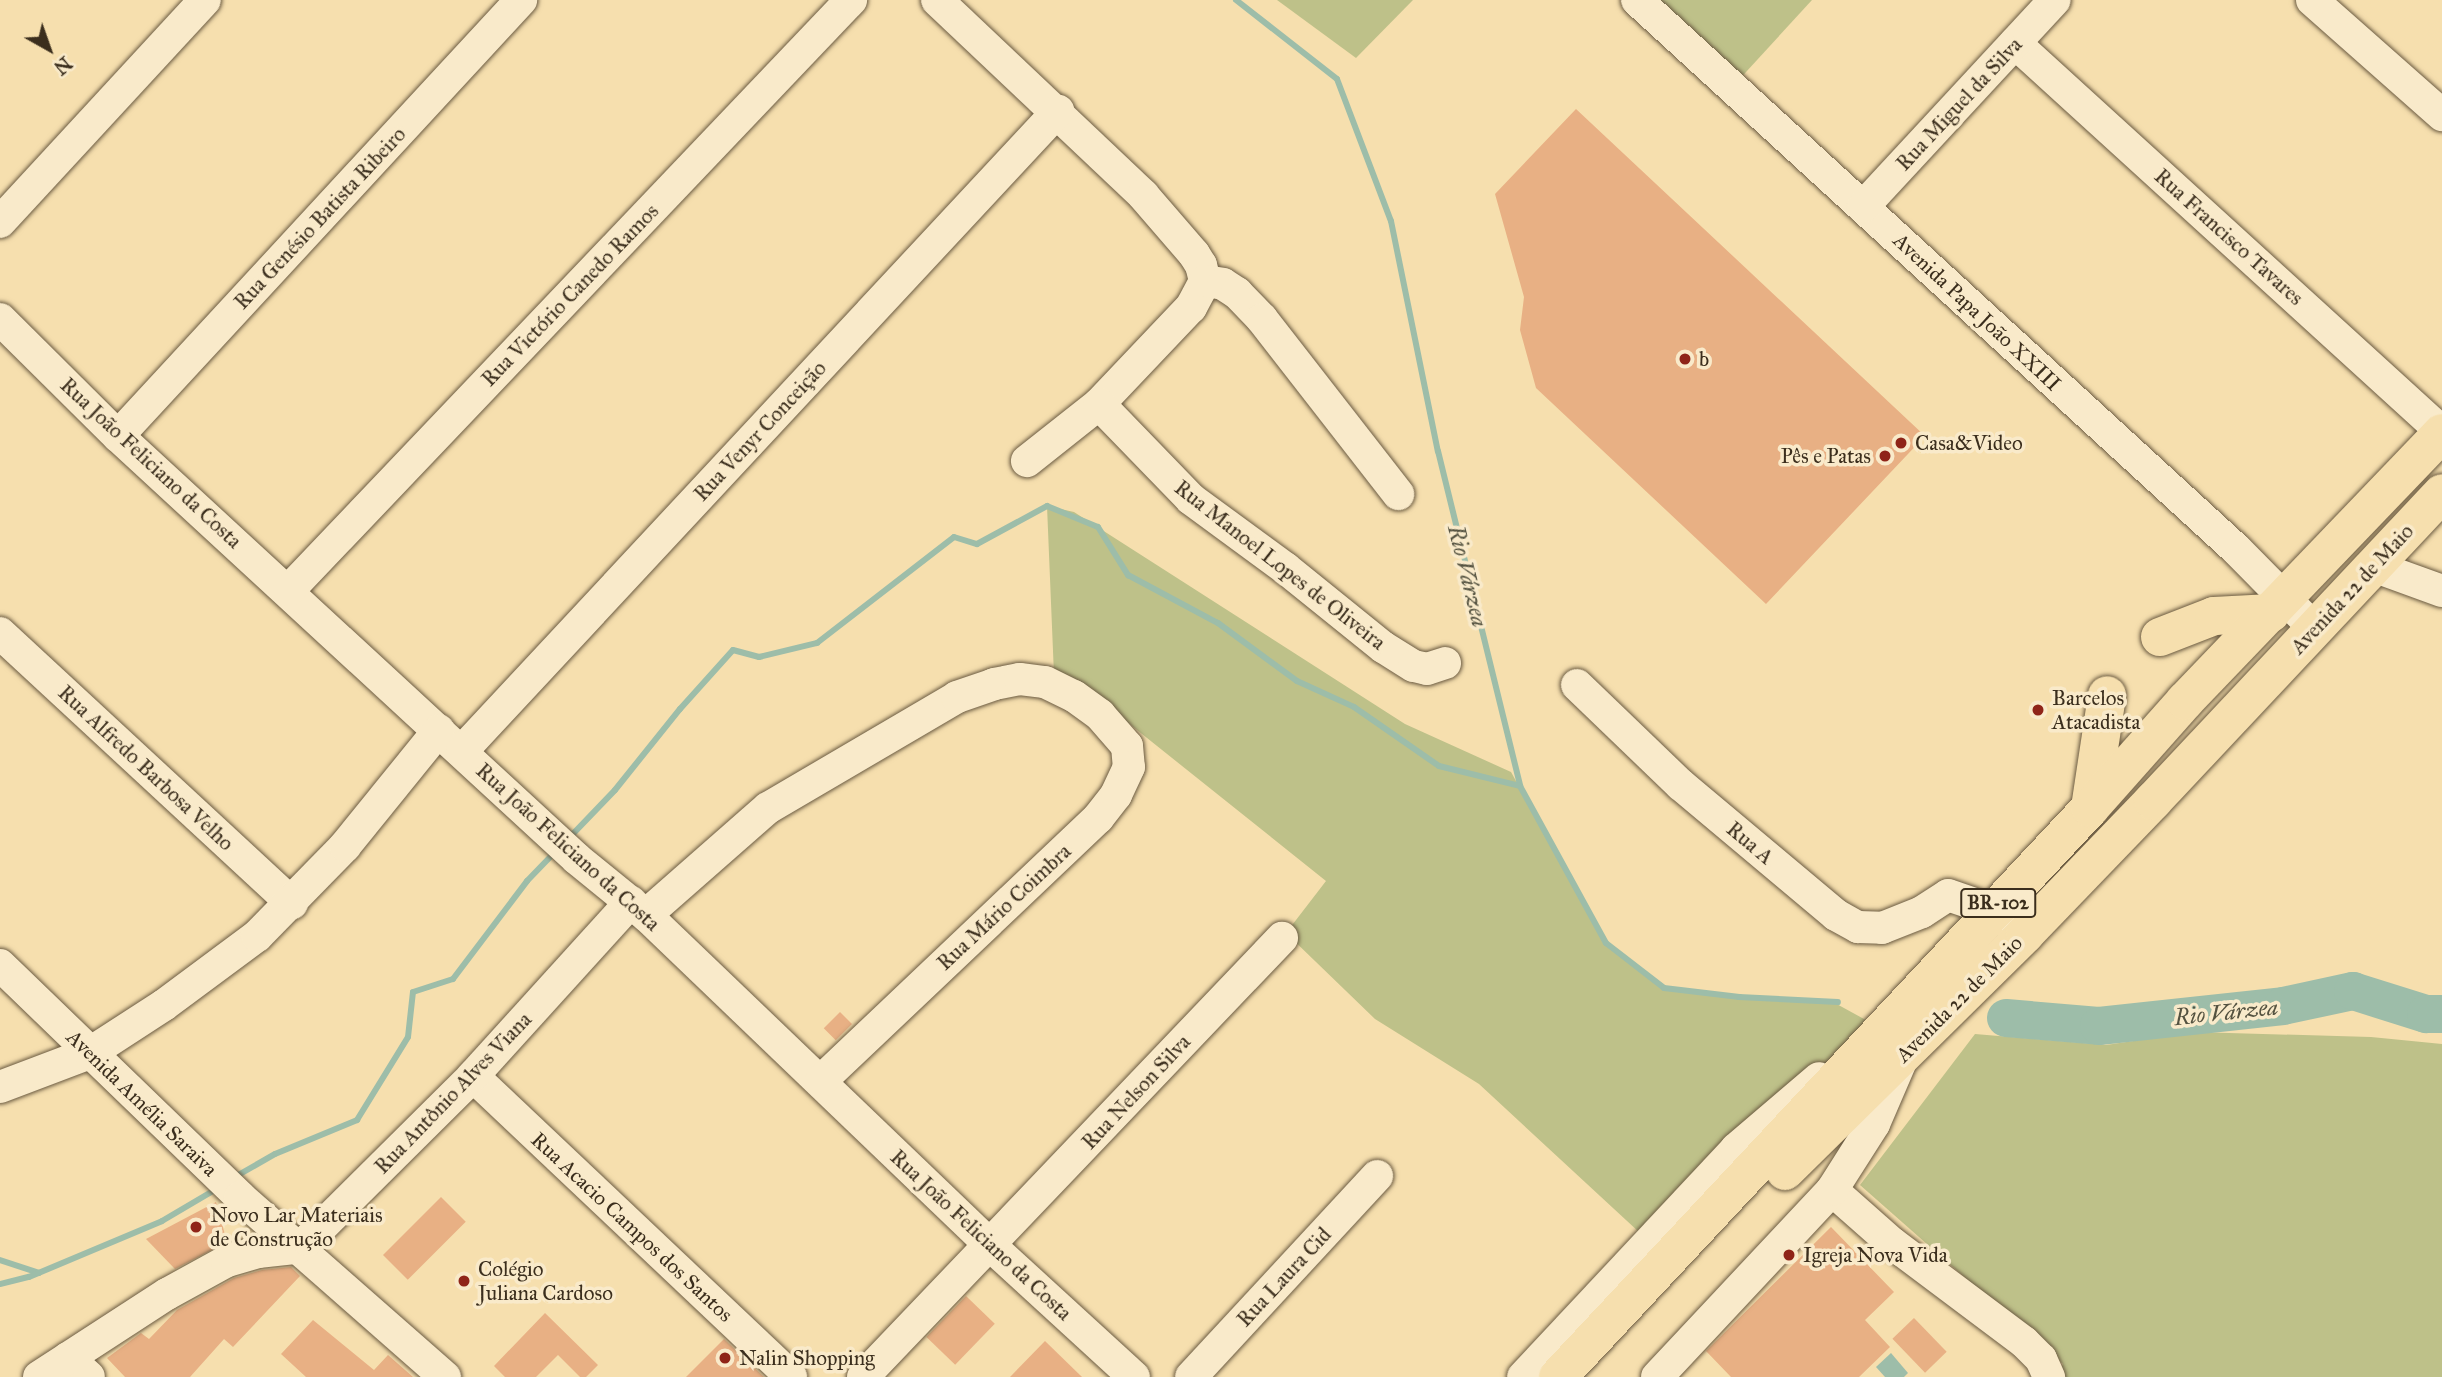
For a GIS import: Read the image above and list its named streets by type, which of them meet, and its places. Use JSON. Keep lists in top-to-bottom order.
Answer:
{
  "streets": {
    "main road": ["Avenida 22 de Maio", "BR-102"],
    "street": [
      "Rua Miguel da Silva",
      "Rua Genésio Batista Ribeiro",
      "Rua Francisco Tavares",
      "Rua Victório Canedo Ramos",
      "Avenida Papa João XXIII",
      "Rua Venyr Conceição",
      "Rua João Feliciano da Costa",
      "Rua Manoel Lopes de Oliveira",
      "Rua Alfredo Barbosa Velho",
      "Rua A",
      "Rua Mário Coimbra",
      "Rua Nelson Silva",
      "Rua Antônio Alves Viana",
      "Avenida Amélia Saraiva",
      "Rua Acacio Campos dos Santos",
      "Rua Laura Cid"
    ]
  },
  "crossings": [
    ["Rua Miguel da Silva", "Rua Francisco Tavares"],
    ["Rua Miguel da Silva", "Avenida Papa João XXIII"],
    ["Rua Genésio Batista Ribeiro", "Rua João Feliciano da Costa"],
    ["Rua Francisco Tavares", "Avenida 22 de Maio"],
    ["Rua Victório Canedo Ramos", "Rua João Feliciano da Costa"],
    ["Avenida Papa João XXIII", "Avenida 22 de Maio"],
    ["Rua Venyr Conceição", "Rua João Feliciano da Costa"],
    ["Rua João Feliciano da Costa", "Rua Mário Coimbra"],
    ["Rua João Feliciano da Costa", "Rua Nelson Silva"],
    ["Rua João Feliciano da Costa", "Rua Antônio Alves Viana"],
    ["Avenida 22 de Maio", "Rua A"],
    ["Rua Mário Coimbra", "Rua Antônio Alves Viana"],
    ["Rua Antônio Alves Viana", "Avenida Amélia Saraiva"],
    ["Rua Antônio Alves Viana", "Rua Acacio Campos dos Santos"]
  ],
  "water": ["Rio Várzea"],
  "places": [
    "b",
    "Casa&Video",
    "Pês e Patas",
    "Barcelos Atacadista",
    "Novo Lar Materiais de Construção",
    "Igreja Nova Vida",
    "Colégio Juliana Cardoso",
    "Nalin Shopping"
  ],
  "north": "bottom right"
}
